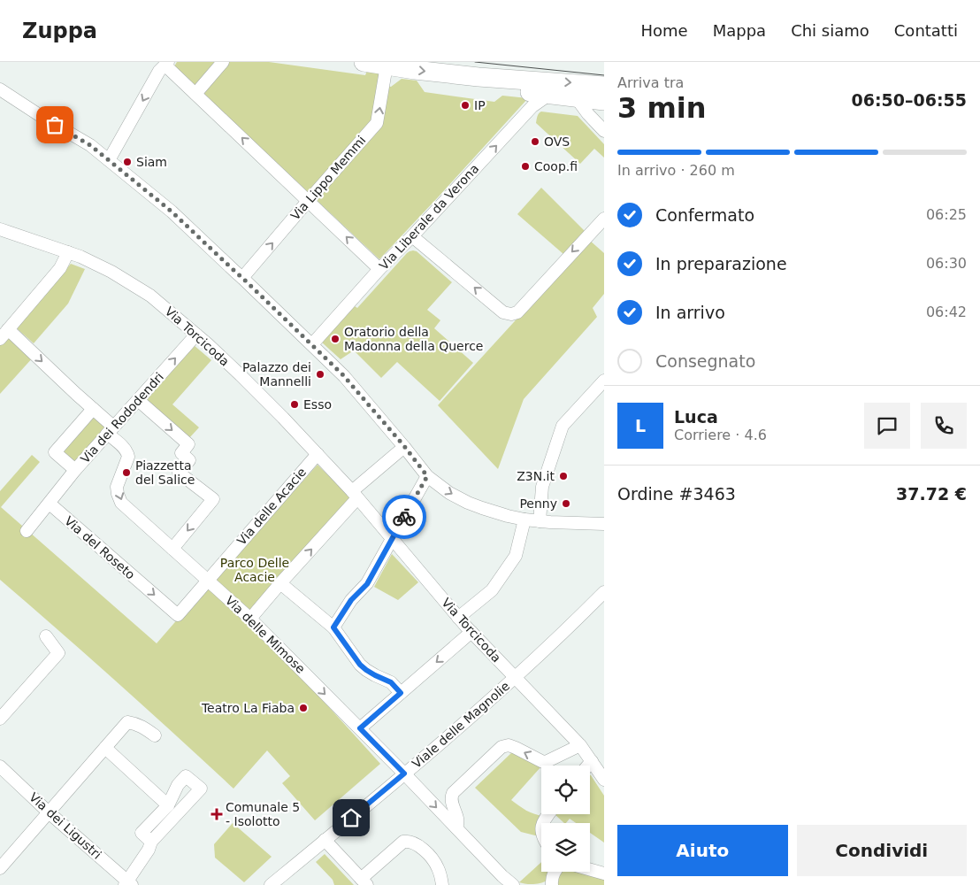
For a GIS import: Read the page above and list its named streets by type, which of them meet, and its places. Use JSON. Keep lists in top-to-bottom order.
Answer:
{
  "streets": {
    "street": [
      "Via Lippo Memmi",
      "Via Liberale da Verona",
      "Via Torcicoda",
      "Via dei Rododendri",
      "Via delle Acacie",
      "Via del Roseto",
      "Via delle Mimose",
      "Viale delle Magnolie",
      "Via dei Ligustri"
    ]
  },
  "crossings": [
    ["Via Torcicoda", "Via dei Rododendri"],
    ["Via Torcicoda", "Via delle Acacie"],
    ["Via Torcicoda", "Viale delle Magnolie"],
    ["Via dei Rododendri", "Via del Roseto"],
    ["Via dei Rododendri", "Via delle Mimose"],
    ["Via delle Acacie", "Via del Roseto"],
    ["Via delle Acacie", "Via delle Mimose"],
    ["Via del Roseto", "Via delle Mimose"],
    ["Via delle Mimose", "Viale delle Magnolie"]
  ],
  "one_way": [
    "Via Lippo Memmi",
    "Via Liberale da Verona",
    "Via dei Rododendri",
    "Via del Roseto"
  ],
  "parks": ["Parco Delle Acacie"],
  "places": {
    "other": [
      "IP",
      "OVS",
      "Siam",
      "Coop.fi",
      "Oratorio della Madonna della Querce",
      "Palazzo dei Mannelli",
      "Esso",
      "Piazzetta del Salice",
      "Z3N.it",
      "Penny",
      "Teatro La Fiaba"
    ],
    "health": ["Comunale 5 - Isolotto"]
  },
  "page": {
    "header": "Zuppa",
    "nav": [
      "Home",
      "Mappa",
      "Chi siamo",
      "Contatti"
    ],
    "heading": ["3 min", "Arriva tra", "06:50–06:55"],
    "panel": [
      "Luca",
      "Corriere · 4.6",
      "Ordine #3463",
      "37.72 €"
    ],
    "bar": "In arrivo · 260 m",
    "list": [
      ["Confermato", "06:25"],
      ["In preparazione", "06:30"],
      ["In arrivo", "06:42"],
      "Consegnato"
    ],
    "round": "L",
    "buttons": ["Aiuto", "Condividi"]
  }
}
